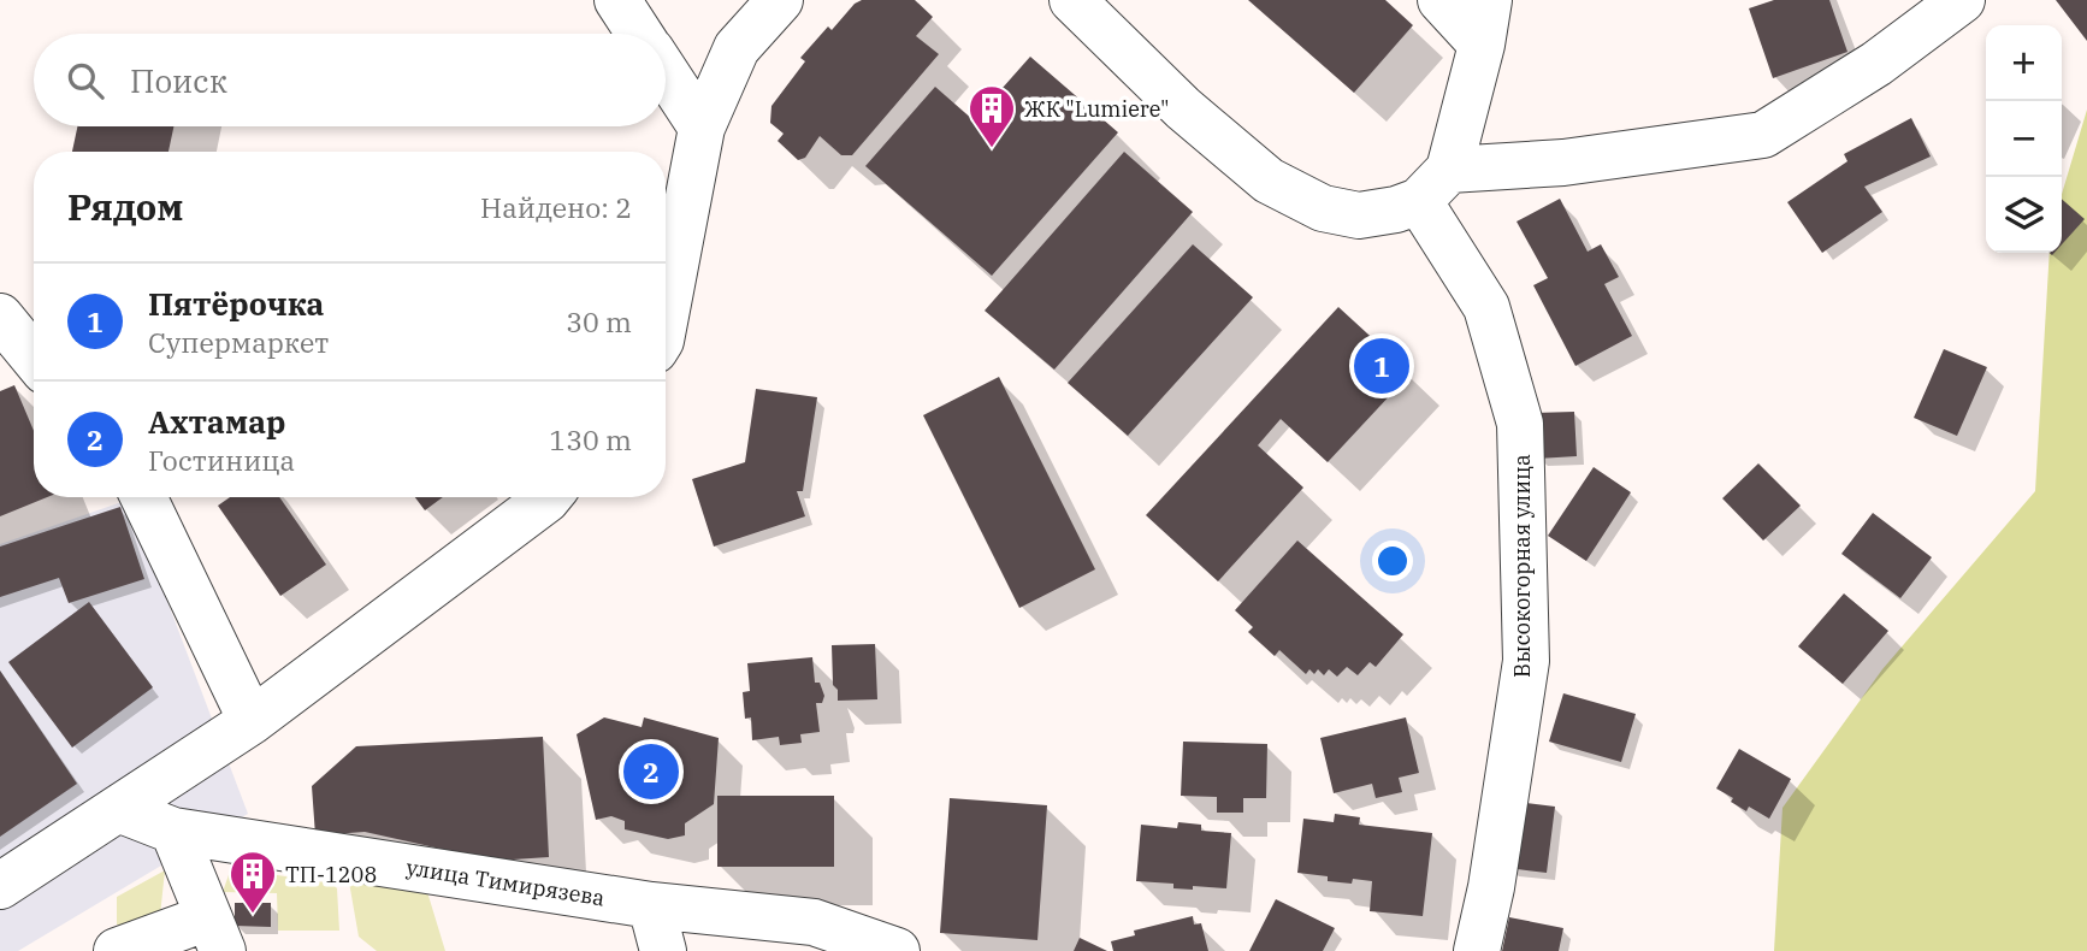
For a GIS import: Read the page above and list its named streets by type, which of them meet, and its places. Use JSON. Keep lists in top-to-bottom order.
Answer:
{
  "streets": {
    "street": ["Высокогорная улица", "улица Тимирязева"]
  },
  "places": {
    "building": ["ЖК \"Lumiere\"", "ТП-1208"]
  },
  "page": {
    "map_buttons": ["+", "−"],
    "search": "Поиск",
    "heading": ["Рядом", "Найдено: 2"],
    "list": [
      {
        "mark": "1",
        "name": "Пятёрочка",
        "note": "Супермаркет",
        "value": "30 m"
      },
      {
        "mark": "2",
        "name": "Ахтамар",
        "note": "Гостиница",
        "value": "130 m"
      }
    ],
    "pins": ["1", "2"]
  }
}
